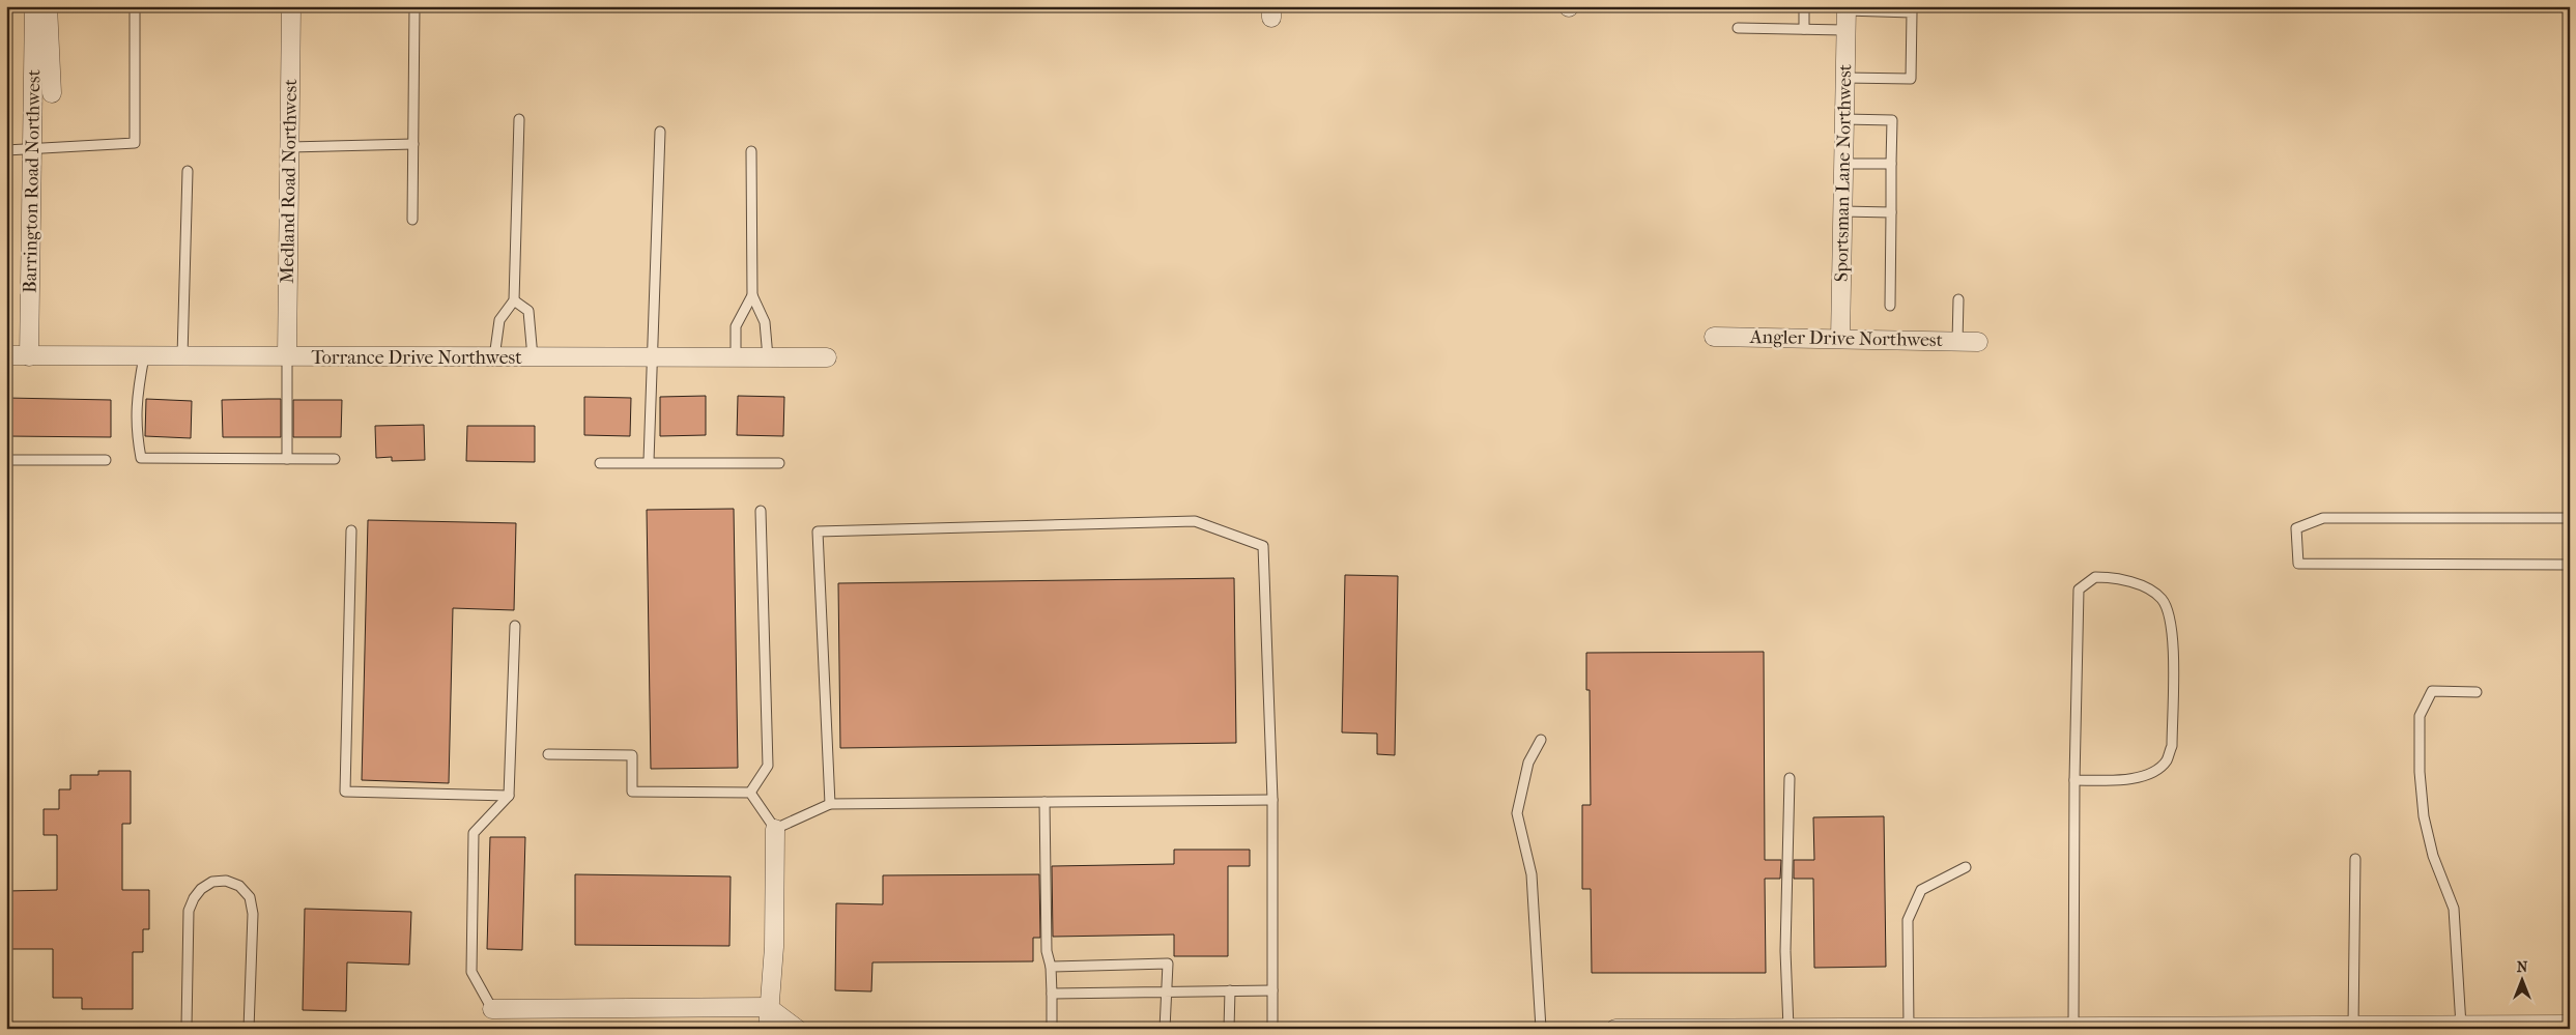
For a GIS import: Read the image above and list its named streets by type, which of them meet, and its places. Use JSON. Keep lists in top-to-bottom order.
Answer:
{
  "streets": {
    "street": [
      "Sportsman Lane Northwest",
      "Barrington Road Northwest",
      "Medland Road Northwest",
      "Angler Drive Northwest",
      "Torrance Drive Northwest"
    ]
  },
  "crossings": [
    ["Sportsman Lane Northwest", "Angler Drive Northwest"],
    ["Barrington Road Northwest", "Torrance Drive Northwest"],
    ["Medland Road Northwest", "Torrance Drive Northwest"]
  ],
  "north": "top"
}
